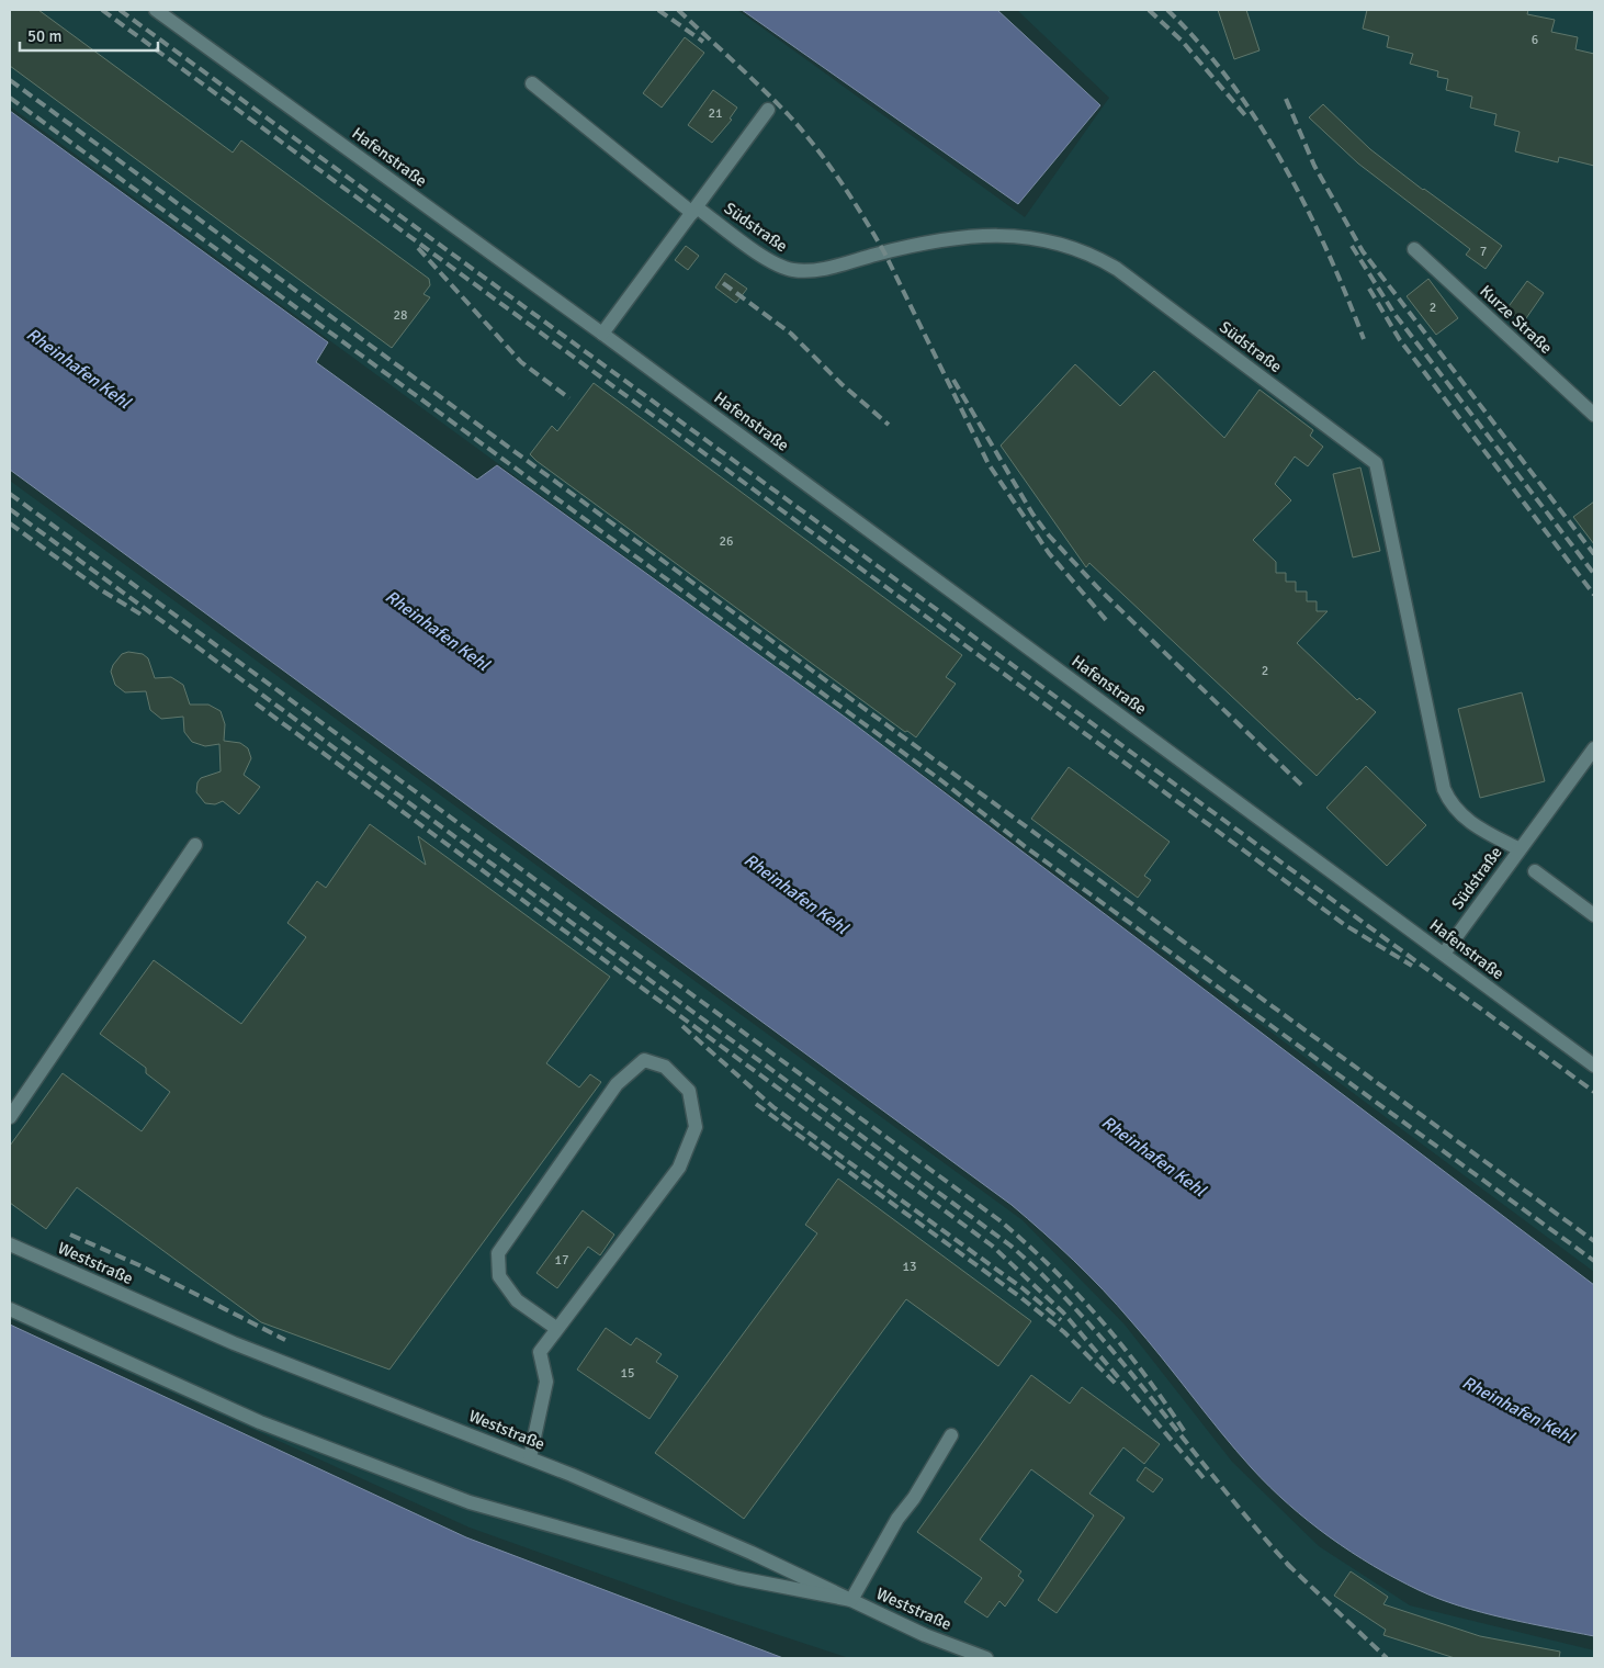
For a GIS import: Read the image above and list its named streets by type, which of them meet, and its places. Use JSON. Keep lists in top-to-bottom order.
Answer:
{
  "streets": {
    "street": [
      "Hafenstraße",
      "Südstraße",
      "Kurze Straße",
      "Weststraße"
    ]
  },
  "crossings": [
    ["Hafenstraße", "Südstraße"]
  ],
  "water": ["Rheinhafen Kehl"],
  "house_numbers": [
    "6",
    "21",
    "7",
    "2",
    "28",
    "26",
    "2",
    "17",
    "13",
    "15"
  ],
  "scale_bar": "50 m"
}
